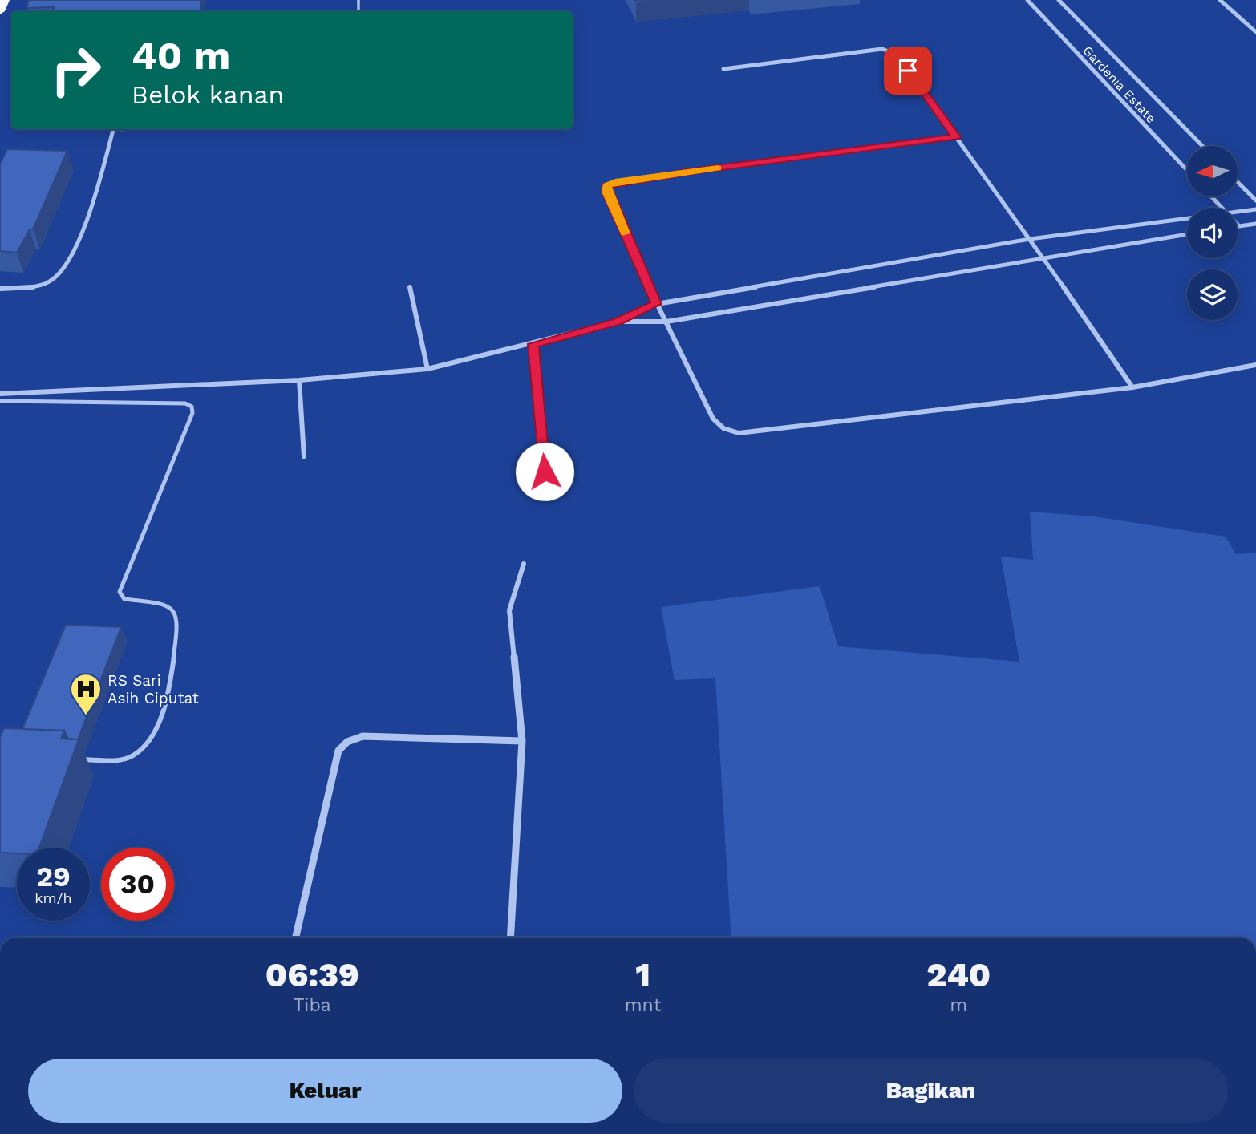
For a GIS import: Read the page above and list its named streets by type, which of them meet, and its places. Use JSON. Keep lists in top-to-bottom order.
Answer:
{
  "streets": {
    "street": ["Gardenia Estate"]
  },
  "places": {
    "hospital": ["RS Sari Asih Ciputat"]
  },
  "north": "left",
  "page": {
    "turn": ["40 m", "Belok kanan"],
    "speed": "29 km/h",
    "limit": "30",
    "eta": [
      "06:39",
      "Tiba",
      "1",
      "mnt",
      "240",
      "m"
    ],
    "buttons": ["Keluar", "Bagikan"]
  }
}
